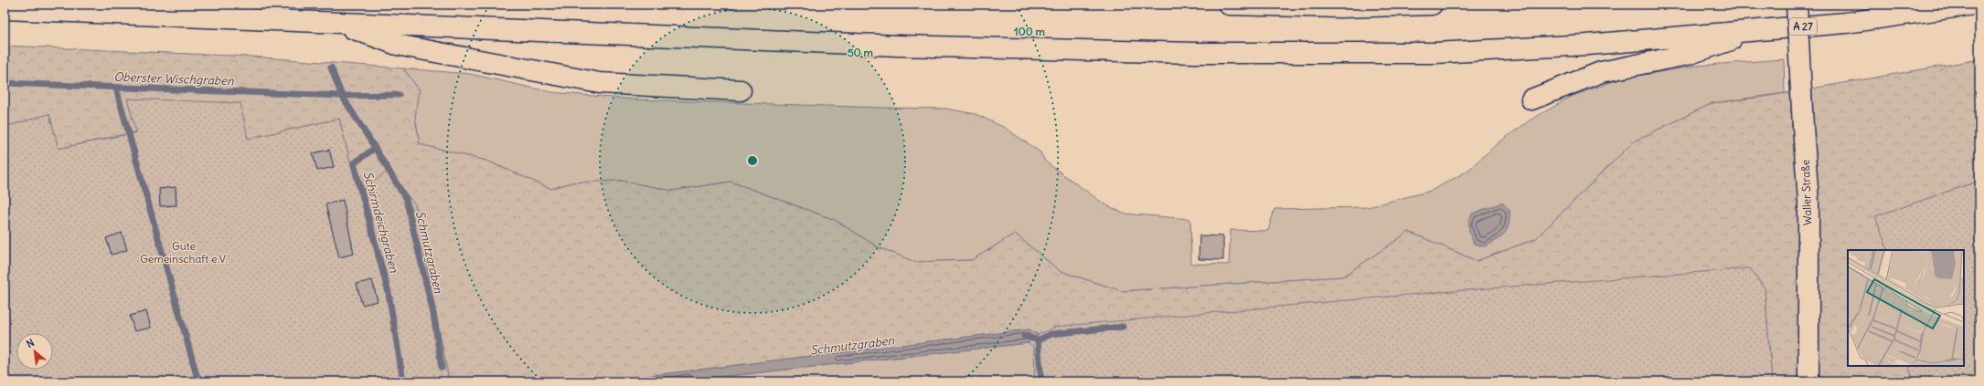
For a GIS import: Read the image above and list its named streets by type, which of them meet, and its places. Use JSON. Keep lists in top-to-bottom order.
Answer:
{
  "streets": {
    "main road": ["A 27", "Waller Straße"]
  },
  "water": ["Oberster Wischgraben", "Schirmdeichgraben", "Schmutzgraben"],
  "parks": ["Gute Gemeinschaft e.V."],
  "north": "top left",
  "rings": ["100 m", "50 m"]
}
